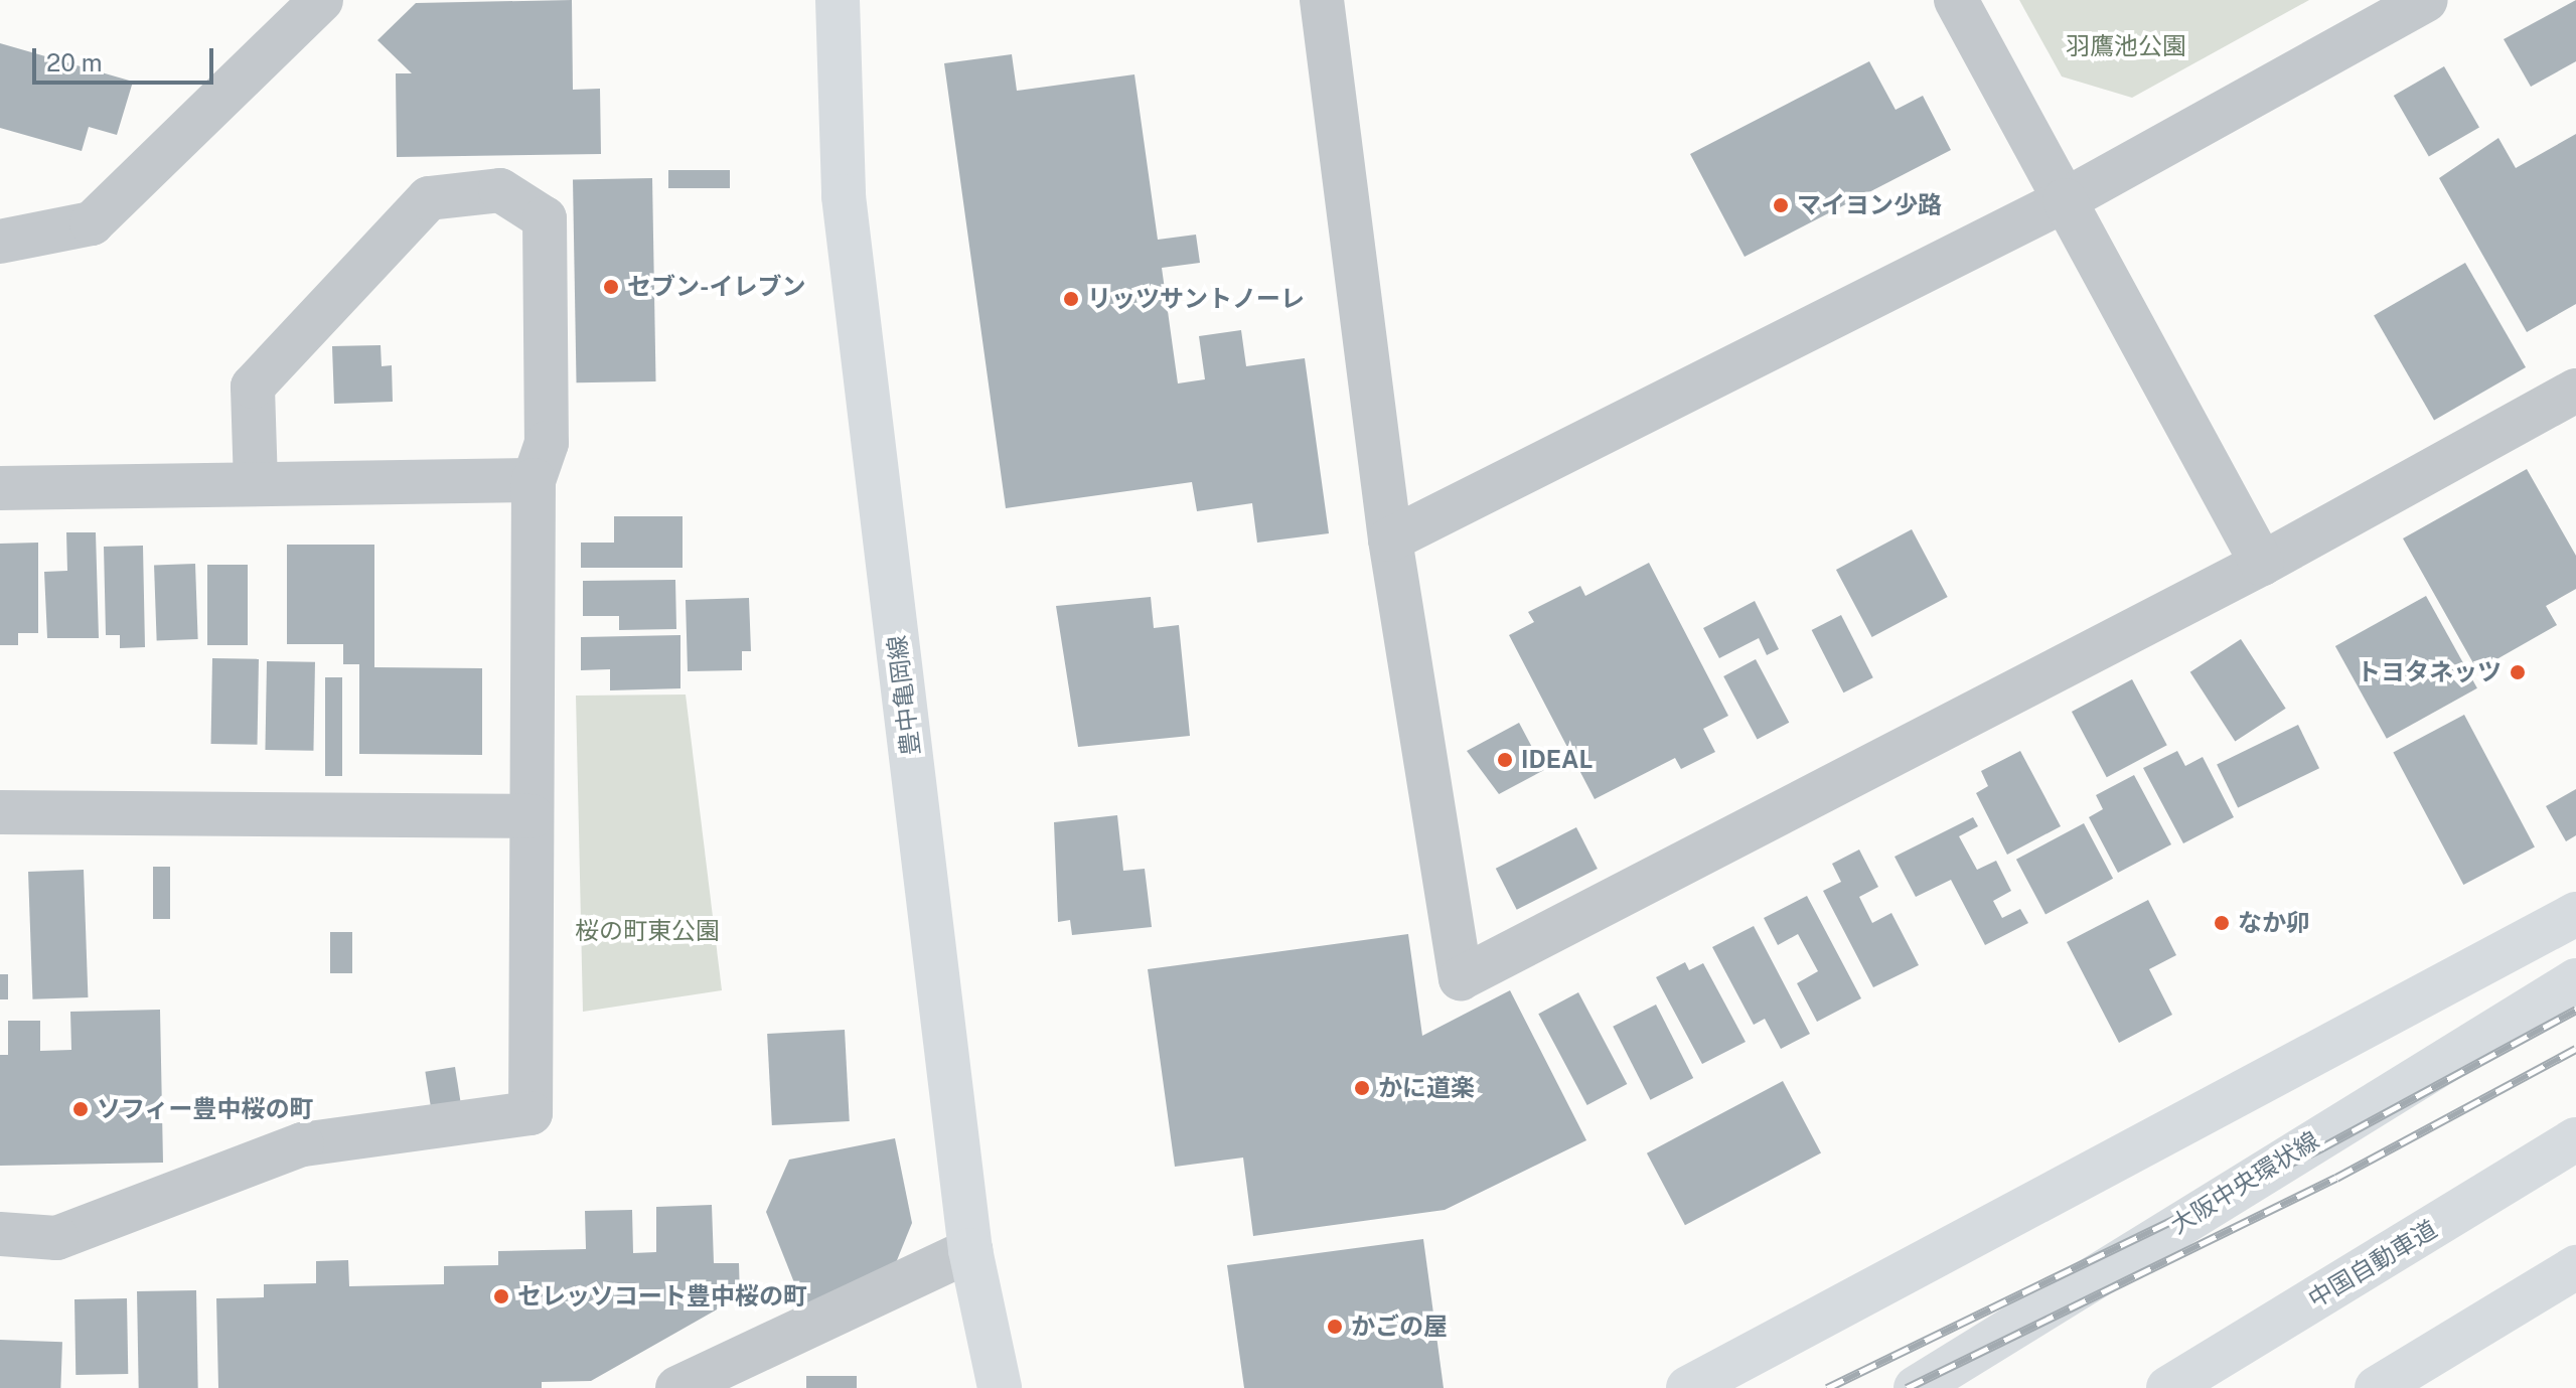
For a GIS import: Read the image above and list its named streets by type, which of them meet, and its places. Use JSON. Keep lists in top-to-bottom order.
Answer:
{
  "streets": {
    "main road": ["豊中亀岡線", "大阪中央環状線", "中国自動車道"]
  },
  "parks": ["羽鷹池公園", "桜の町東公園"],
  "places": [
    "マイヨン少路",
    "セブン-イレブン",
    "リッツサントノーレ",
    "トヨタネッツ",
    "IDEAL",
    "なか卯",
    "かに道楽",
    "ソフィー豊中桜の町",
    "セレッソコート豊中桜の町",
    "かごの屋"
  ],
  "scale_bar": "20 m"
}
